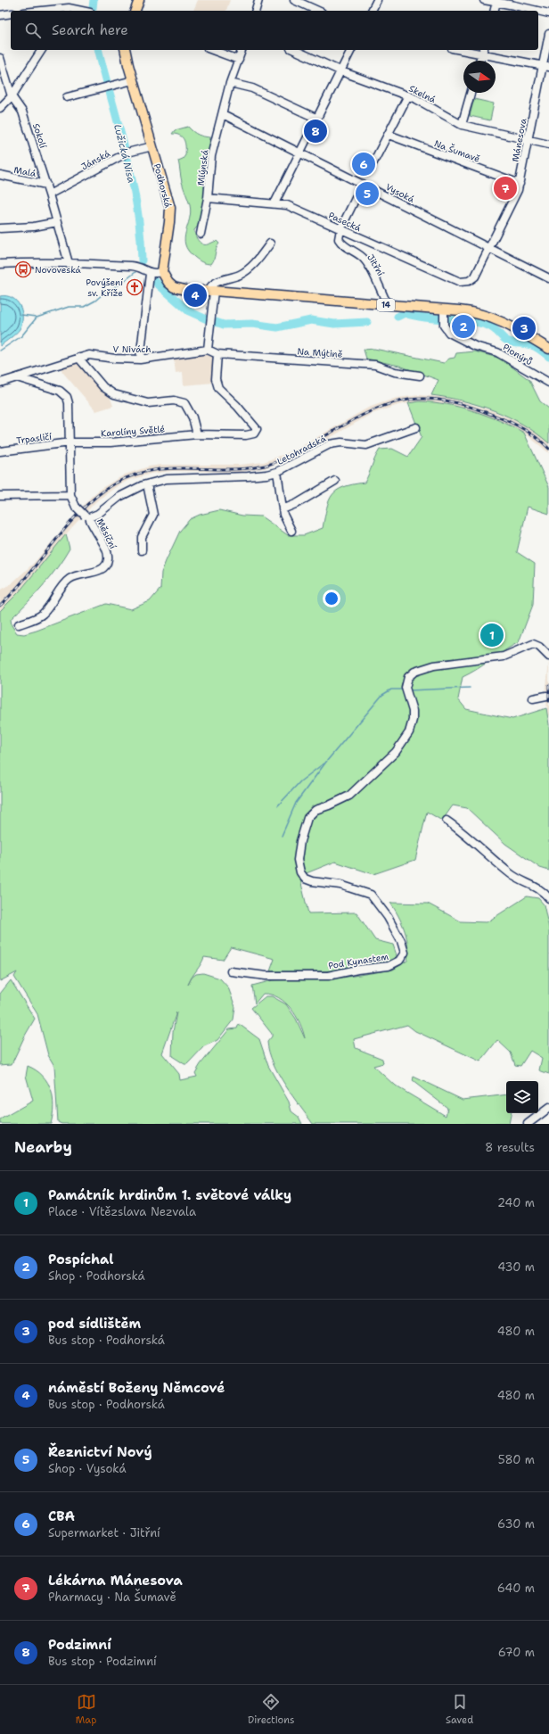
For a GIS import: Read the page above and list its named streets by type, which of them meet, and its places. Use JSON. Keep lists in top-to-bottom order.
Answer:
{
  "streets": {
    "main road": ["Podhorská", "14"],
    "street": [
      "Skelná",
      "Sokolí",
      "Mánesova",
      "Na Šumavě",
      "Jánská",
      "Mlýnská",
      "Malá",
      "Vysoká",
      "Pasecká",
      "Jitřní",
      "V Nivách",
      "Na Mýtině",
      "Pionýrů",
      "Karolíny Světlé",
      "Trpasličí",
      "Letohradská",
      "Měsíční",
      "Pod Kynastem"
    ]
  },
  "crossings": [
    ["Skelná", "Mánesova"],
    ["Sokolí", "Jánská"],
    ["Sokolí", "Malá"],
    ["Mánesova", "Na Šumavě"],
    ["Mánesova", "Vysoká"],
    ["Mánesova", "Pasecká"],
    ["Jánská", "Podhorská"],
    ["Mlýnská", "Vysoká"],
    ["Mlýnská", "Pasecká"],
    ["Podhorská", "14"],
    ["Pasecká", "Jitřní"],
    ["Jitřní", "14"],
    ["14", "Pionýrů"],
    ["V Nivách", "Na Mýtině"],
    ["V Nivách", "Měsíční"],
    ["Na Mýtině", "Karolíny Světlé"],
    ["Karolíny Světlé", "Trpasličí"],
    ["Karolíny Světlé", "Měsíční"],
    ["Trpasličí", "Měsíční"],
    ["Letohradská", "Měsíční"]
  ],
  "water": ["Lužická Nisa"],
  "places": {
    "bus stop": ["Novoveská"],
    "church": ["Povýšení sv. Kříže"]
  },
  "north": "right",
  "page": {
    "search": "Search here",
    "pins": [
      "8",
      "6",
      "7",
      "5",
      "4",
      "2",
      "3",
      "1"
    ],
    "heading": ["Nearby", "8 results"],
    "list": [
      {
        "mark": "1",
        "name": "Památník hrdinům 1. světové války",
        "note": "Place · Vítězslava Nezvala",
        "value": "240 m"
      },
      {
        "mark": "2",
        "name": "Pospíchal",
        "note": "Shop · Podhorská",
        "value": "430 m"
      },
      {
        "mark": "3",
        "name": "pod sídlištěm",
        "note": "Bus stop · Podhorská",
        "value": "480 m"
      },
      {
        "mark": "4",
        "name": "náměstí Boženy Němcové",
        "note": "Bus stop · Podhorská",
        "value": "480 m"
      },
      {
        "mark": "5",
        "name": "Řeznictví Nový",
        "note": "Shop · Vysoká",
        "value": "580 m"
      },
      {
        "mark": "6",
        "name": "CBA",
        "note": "Supermarket · Jitřní",
        "value": "630 m"
      },
      {
        "mark": "7",
        "name": "Lékárna Mánesova",
        "note": "Pharmacy · Na Šumavě",
        "value": "640 m"
      },
      {
        "mark": "8",
        "name": "Podzimní",
        "note": "Bus stop · Podzimní",
        "value": "670 m"
      }
    ],
    "nav": ["Map", "Directions", "Saved"]
  }
}
